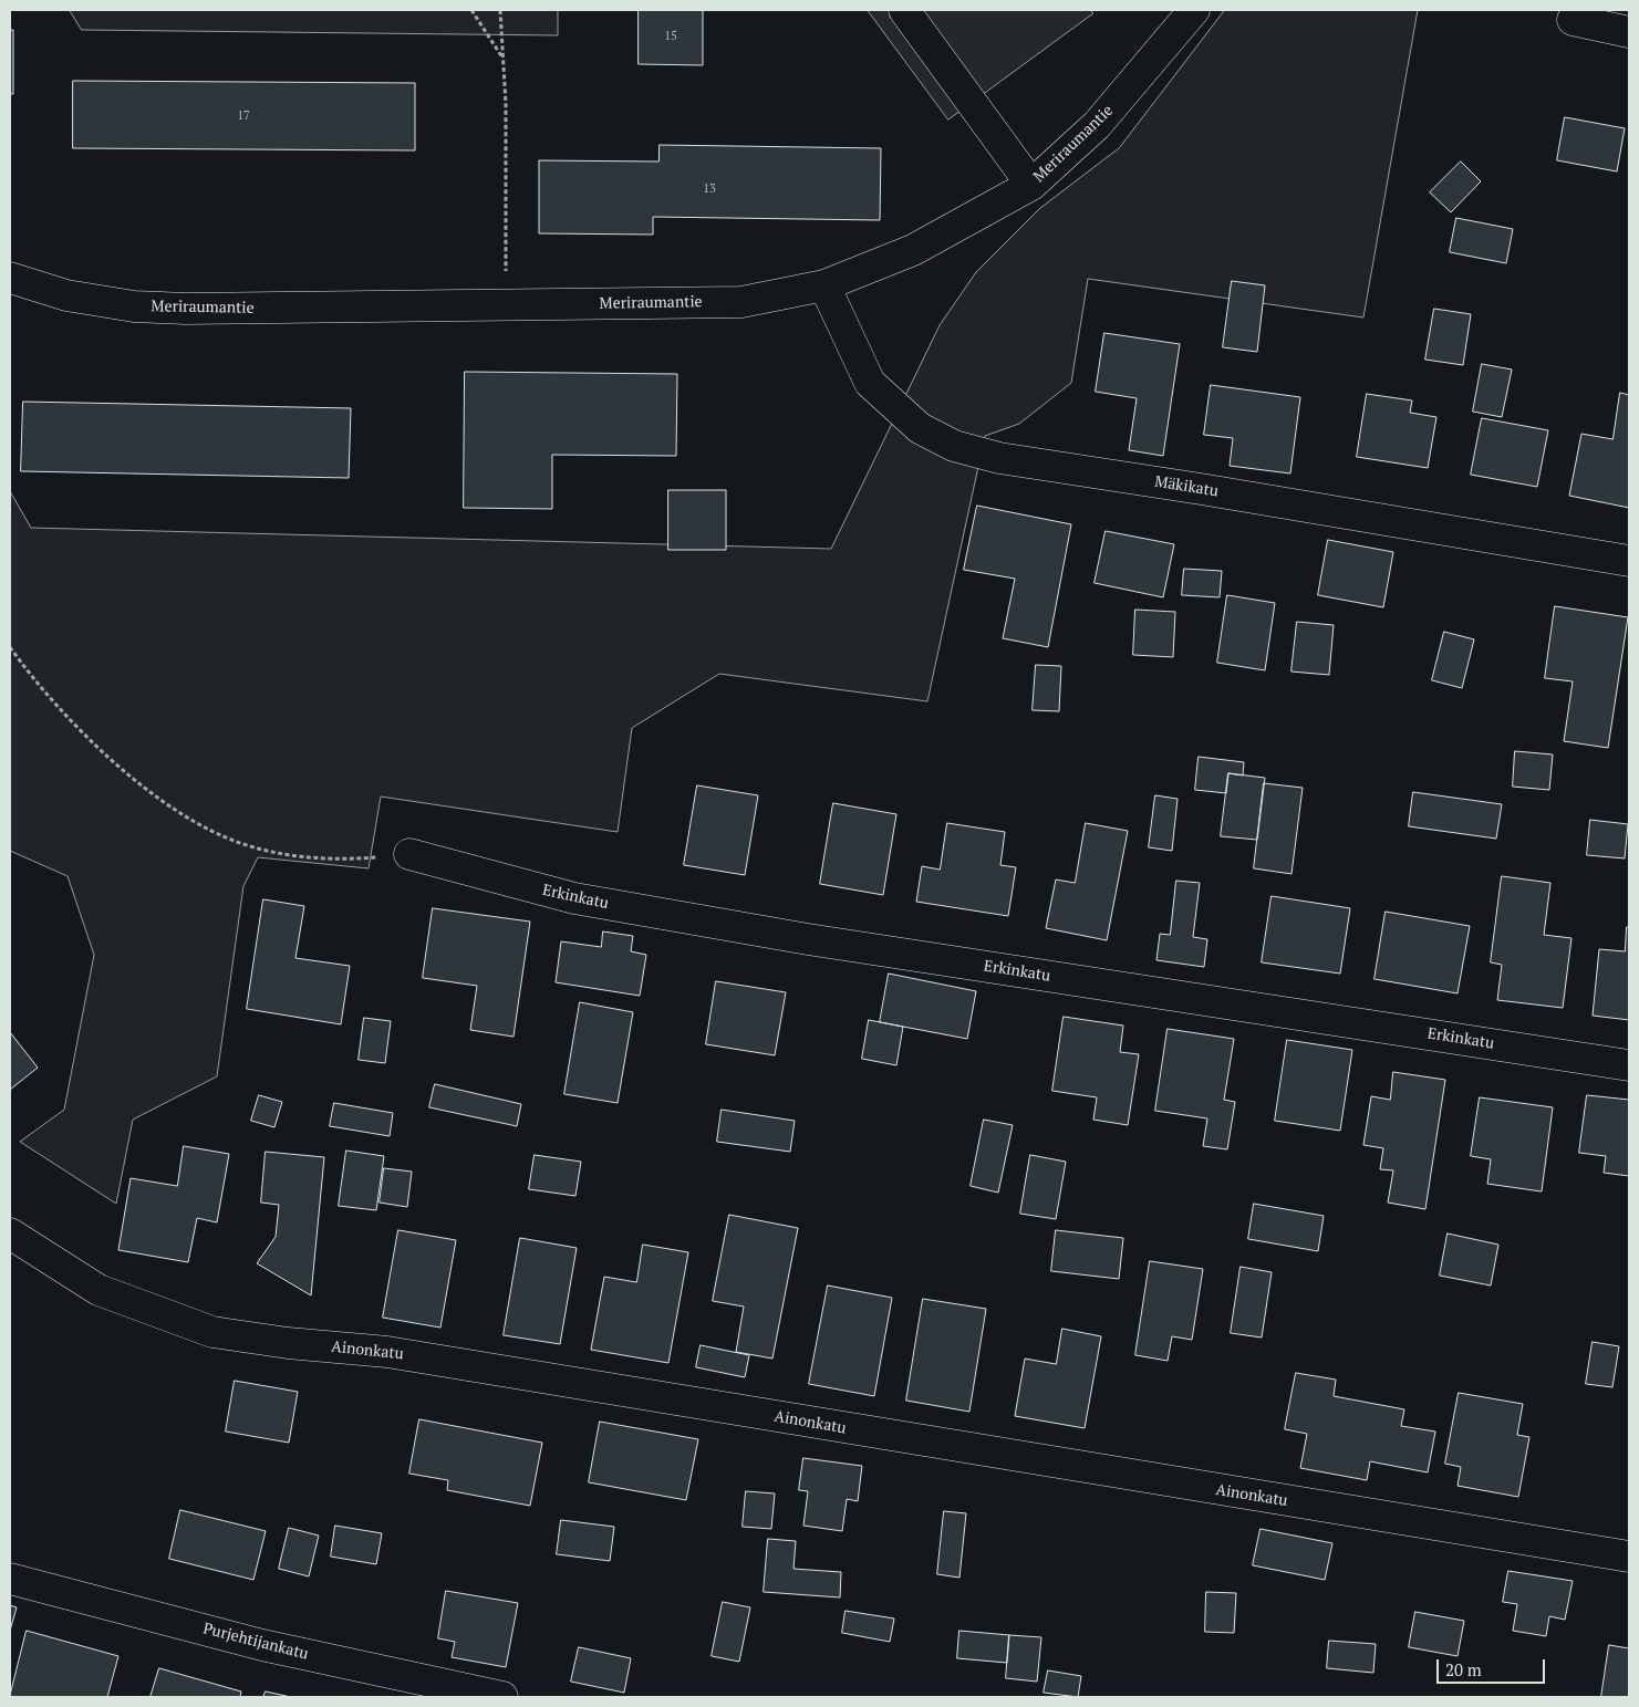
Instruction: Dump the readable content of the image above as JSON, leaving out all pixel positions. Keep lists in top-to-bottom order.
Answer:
{
  "streets": {
    "street": [
      "Meriraumantie",
      "Mäkikatu",
      "Erkinkatu",
      "Ainonkatu",
      "Purjehtijankatu"
    ]
  },
  "crossings": [
    ["Meriraumantie", "Mäkikatu"]
  ],
  "house_numbers": ["15", "17", "13"],
  "scale_bar": "20 m"
}
